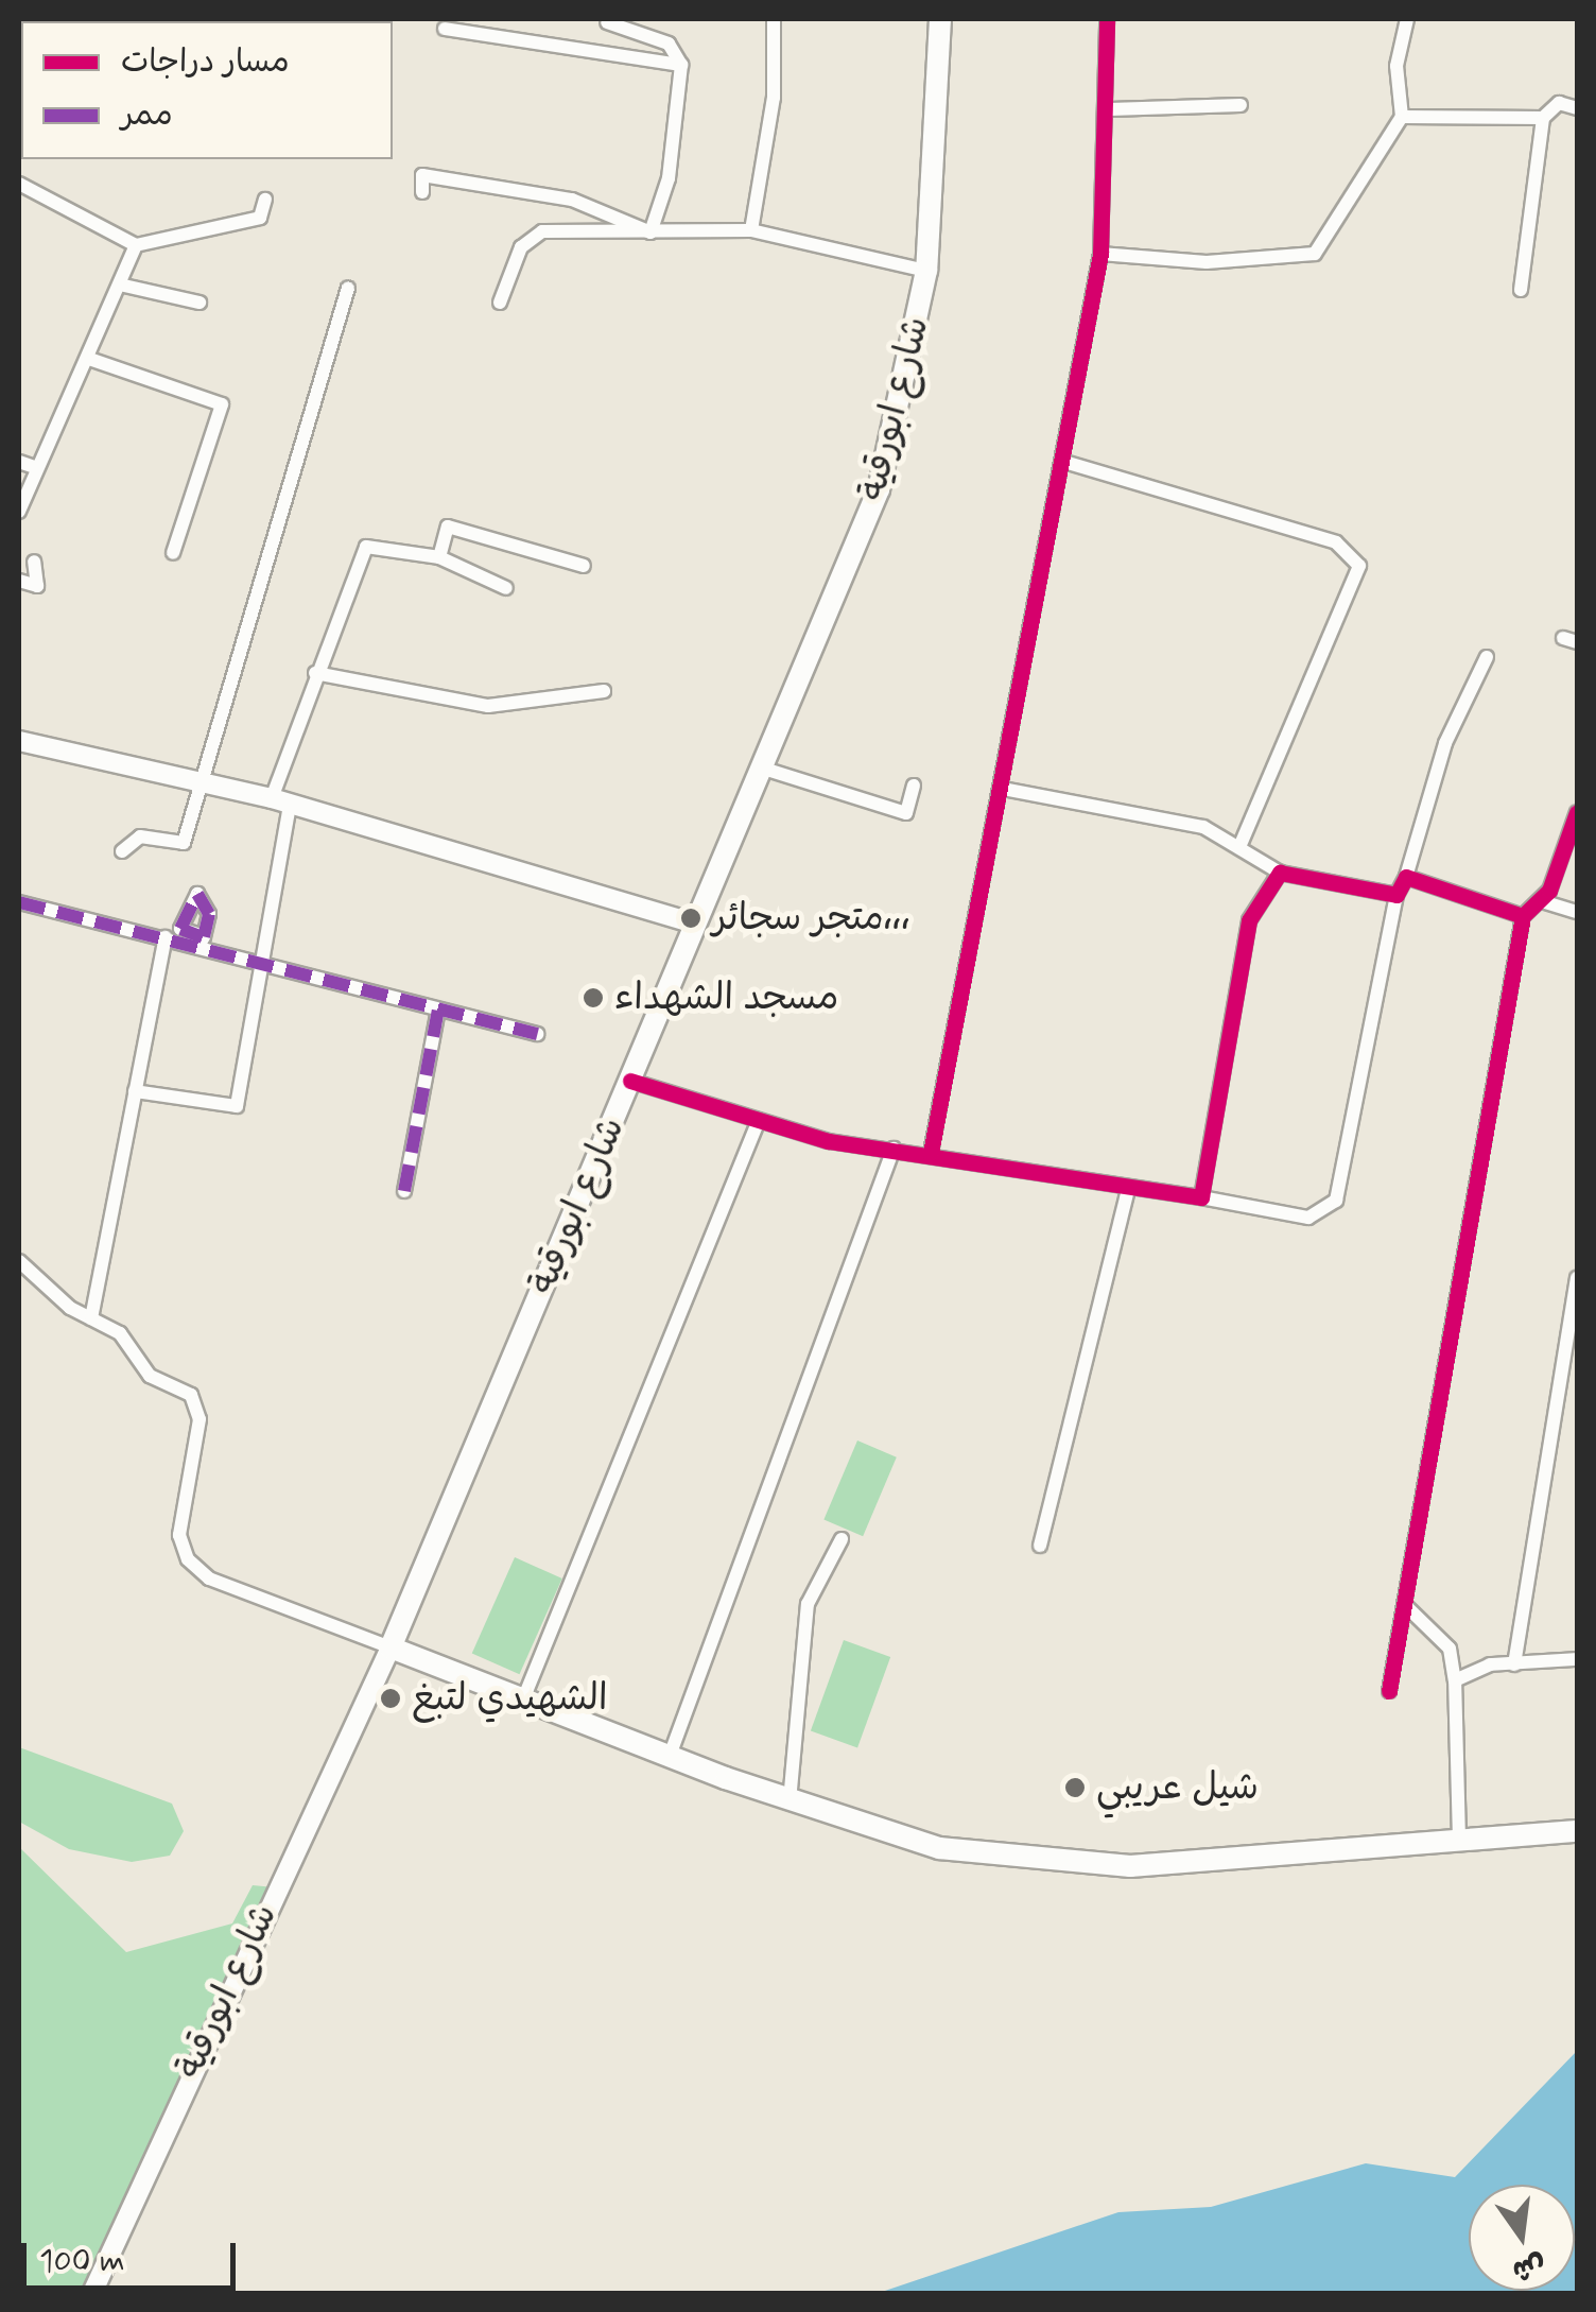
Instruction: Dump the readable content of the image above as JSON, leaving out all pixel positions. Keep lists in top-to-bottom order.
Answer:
{
  "streets": {
    "main road": ["شارع ابورقية"]
  },
  "places": [
    "متجر سجائر،،،",
    "مسجد الشهداء",
    "الشهيدي لتبغ",
    "شيل عريبي"
  ],
  "legend": ["مسار دراجات", "ممر"],
  "scale_bar": "100 m",
  "north": "bottom"
}
